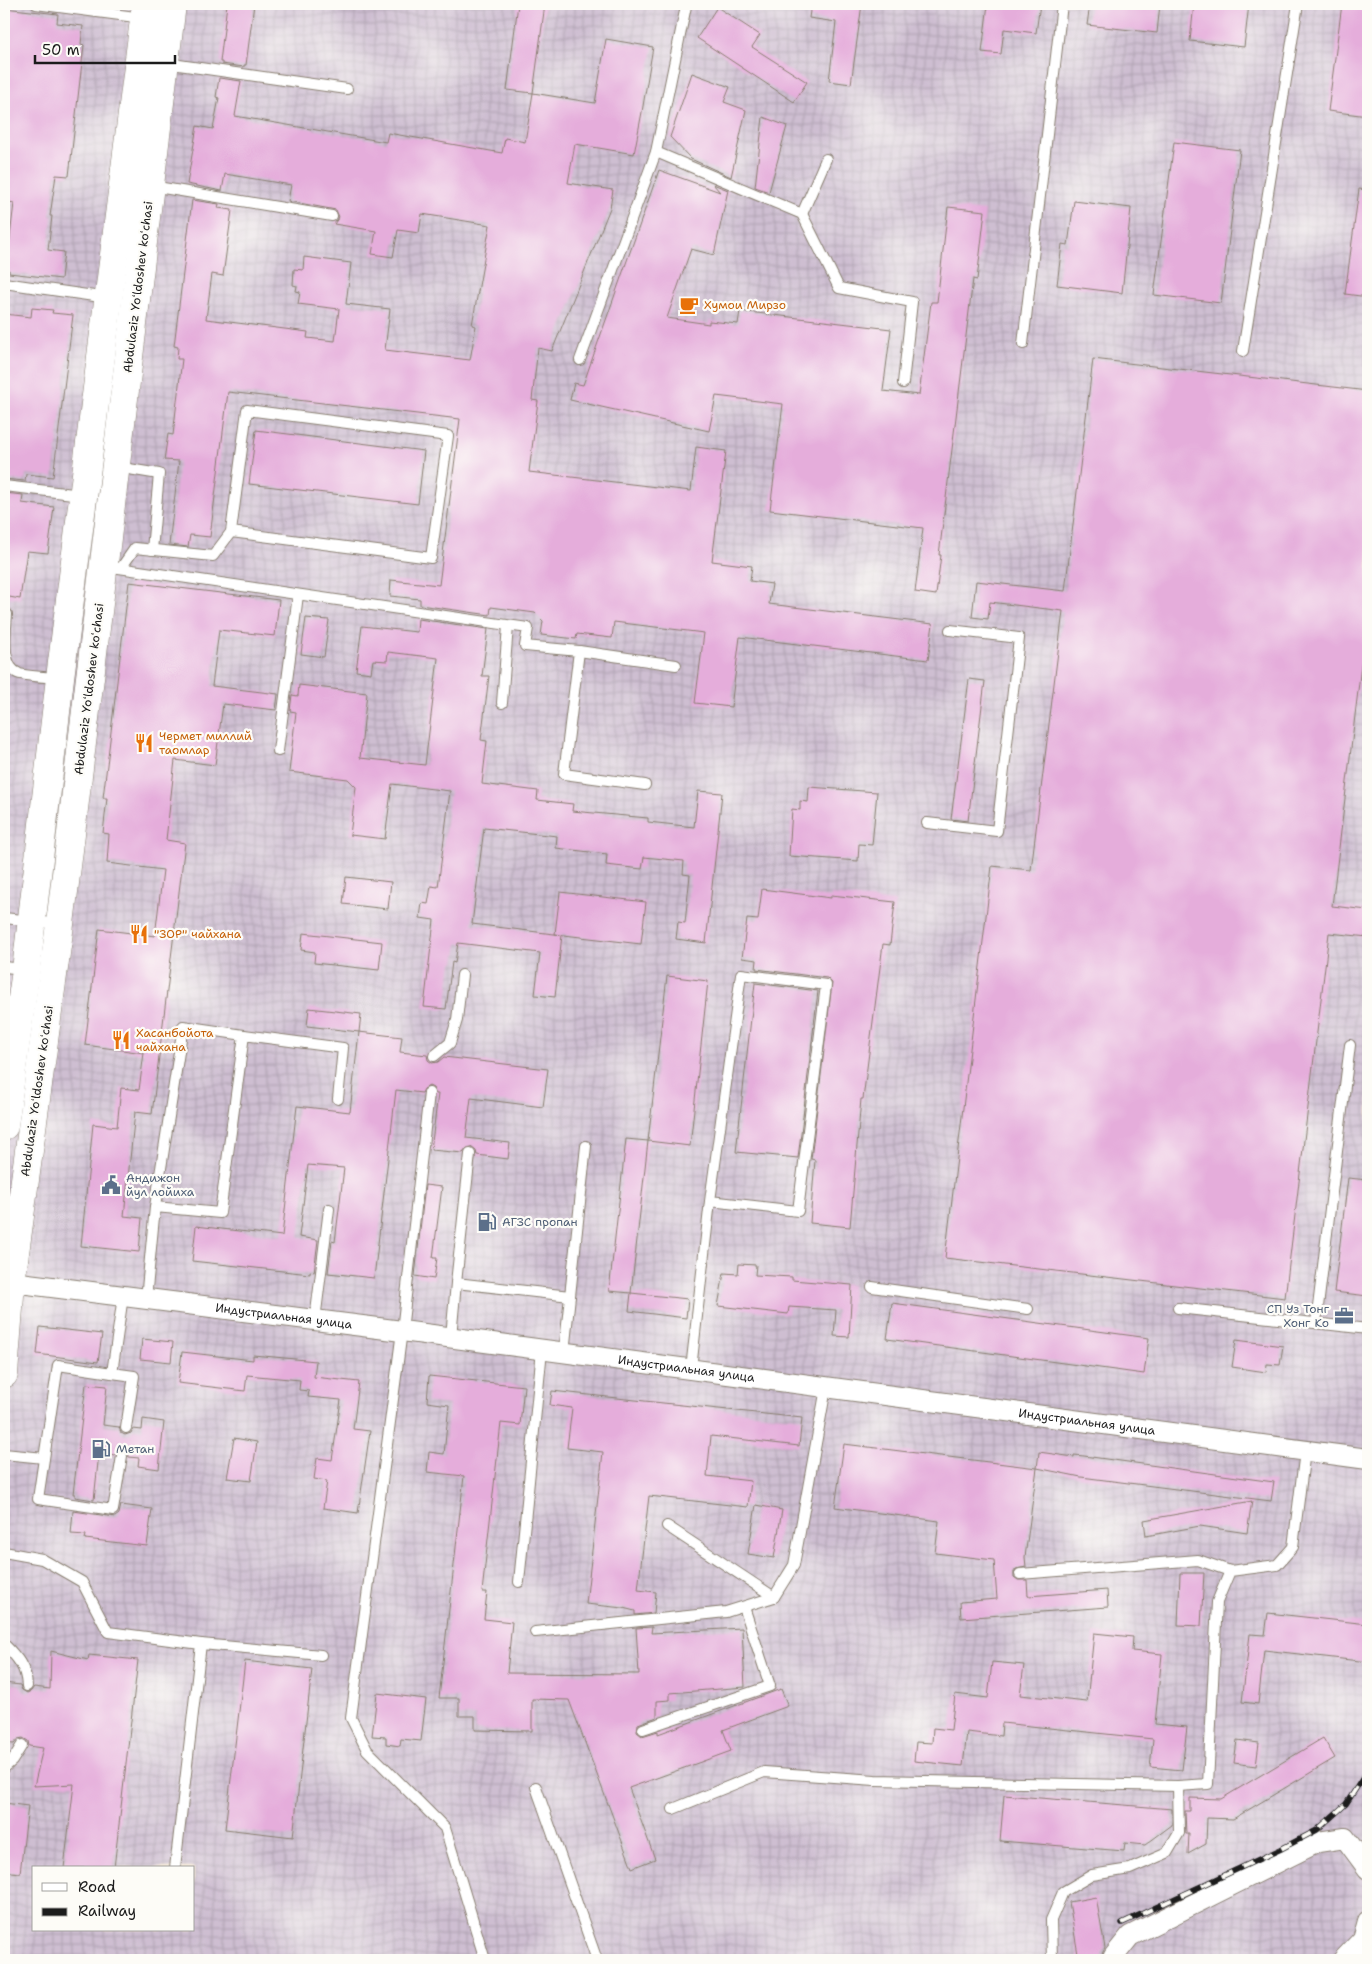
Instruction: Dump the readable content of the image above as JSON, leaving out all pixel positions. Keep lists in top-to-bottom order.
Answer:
{
  "streets": {
    "main road": ["Abdulaziz Yoʻldoshev koʻchasi"],
    "street": ["Индустриальная улица"]
  },
  "crossings": [
    ["Abdulaziz Yoʻldoshev koʻchasi", "Индустриальная улица"]
  ],
  "places": {
    "cafe": ["Хумои Мирзо"],
    "restaurant": ["Чермет миллий таомлар", "\"ЗОР\" чайхана", "Хасанбойота чайхана"],
    "public building": ["Андижон йул лойиха"],
    "fuel station": ["АГЗС пропан", "Метан"],
    "office": ["СП Уз Тонг Хонг Ко"]
  },
  "legend": ["Road", "Railway"],
  "scale_bar": "50 m"
}
